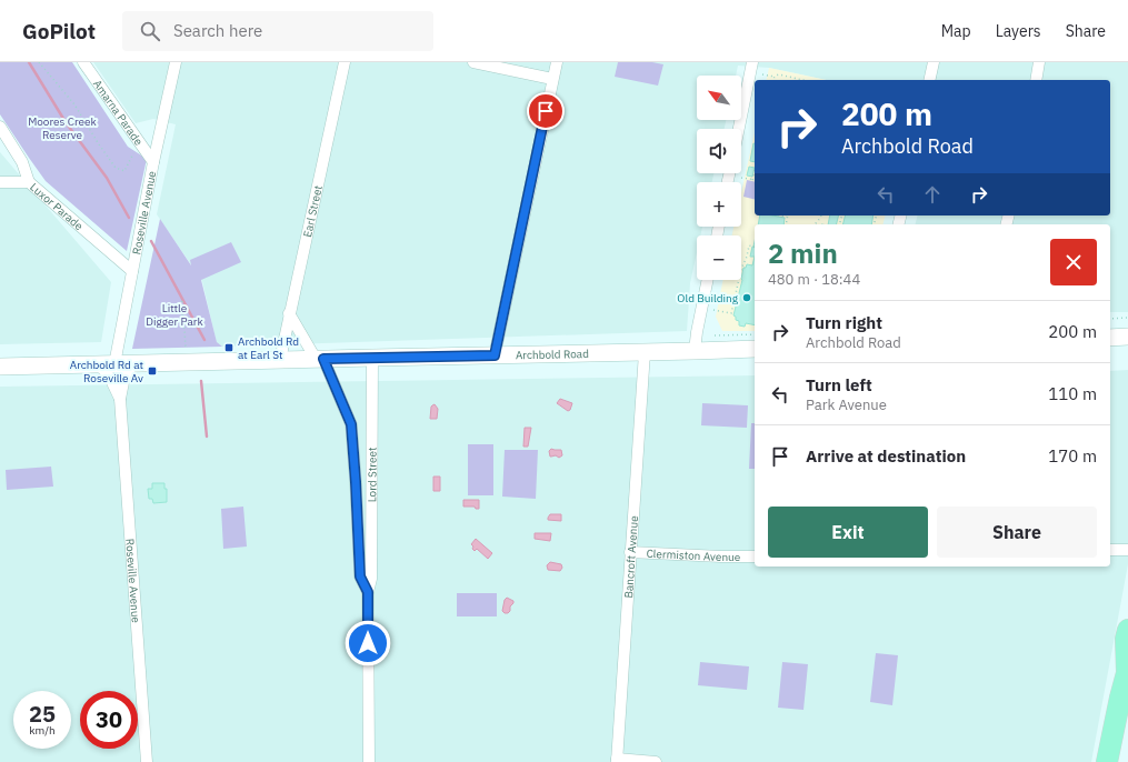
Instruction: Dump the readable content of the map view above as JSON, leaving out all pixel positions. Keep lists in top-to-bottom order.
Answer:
{
  "streets": {
    "main road": ["Archbold Road"],
    "street": [
      "Amarna Parade",
      "Luxor Parade",
      "Earl Street",
      "Roseville Avenue",
      "Lord Street",
      "Clermiston Avenue",
      "Bancroft Avenue"
    ]
  },
  "crossings": [
    ["Amarna Parade", "Roseville Avenue"],
    ["Luxor Parade", "Roseville Avenue"],
    ["Earl Street", "Archbold Road"],
    ["Earl Street", "Lord Street"],
    ["Roseville Avenue", "Archbold Road"],
    ["Archbold Road", "Lord Street"],
    ["Archbold Road", "Bancroft Avenue"],
    ["Clermiston Avenue", "Bancroft Avenue"]
  ],
  "parks": ["Moores Creek Reserve", "Little Digger Park"],
  "places": {
    "other": ["Old Building"],
    "transit": ["Archbold Rd at Earl St", "Archbold Rd at Roseville Av"]
  },
  "north": "top left",
  "page": {
    "header": "GoPilot",
    "search": "Search here",
    "nav": ["Map", "Layers", "Share"],
    "map_buttons": ["+", "−"],
    "turn": ["200 m", "Archbold Road"],
    "heading": ["2 min", "480 m · 18:44"],
    "list": [
      {
        "name": "Turn right",
        "note": "Archbold Road",
        "value": "200 m"
      },
      {
        "name": "Turn left",
        "note": "Park Avenue",
        "value": "110 m"
      },
      {
        "name": "Arrive at destination",
        "value": "170 m"
      }
    ],
    "buttons": ["Exit", "Share"],
    "speed": "25 km/h",
    "limit": "30"
  }
}
